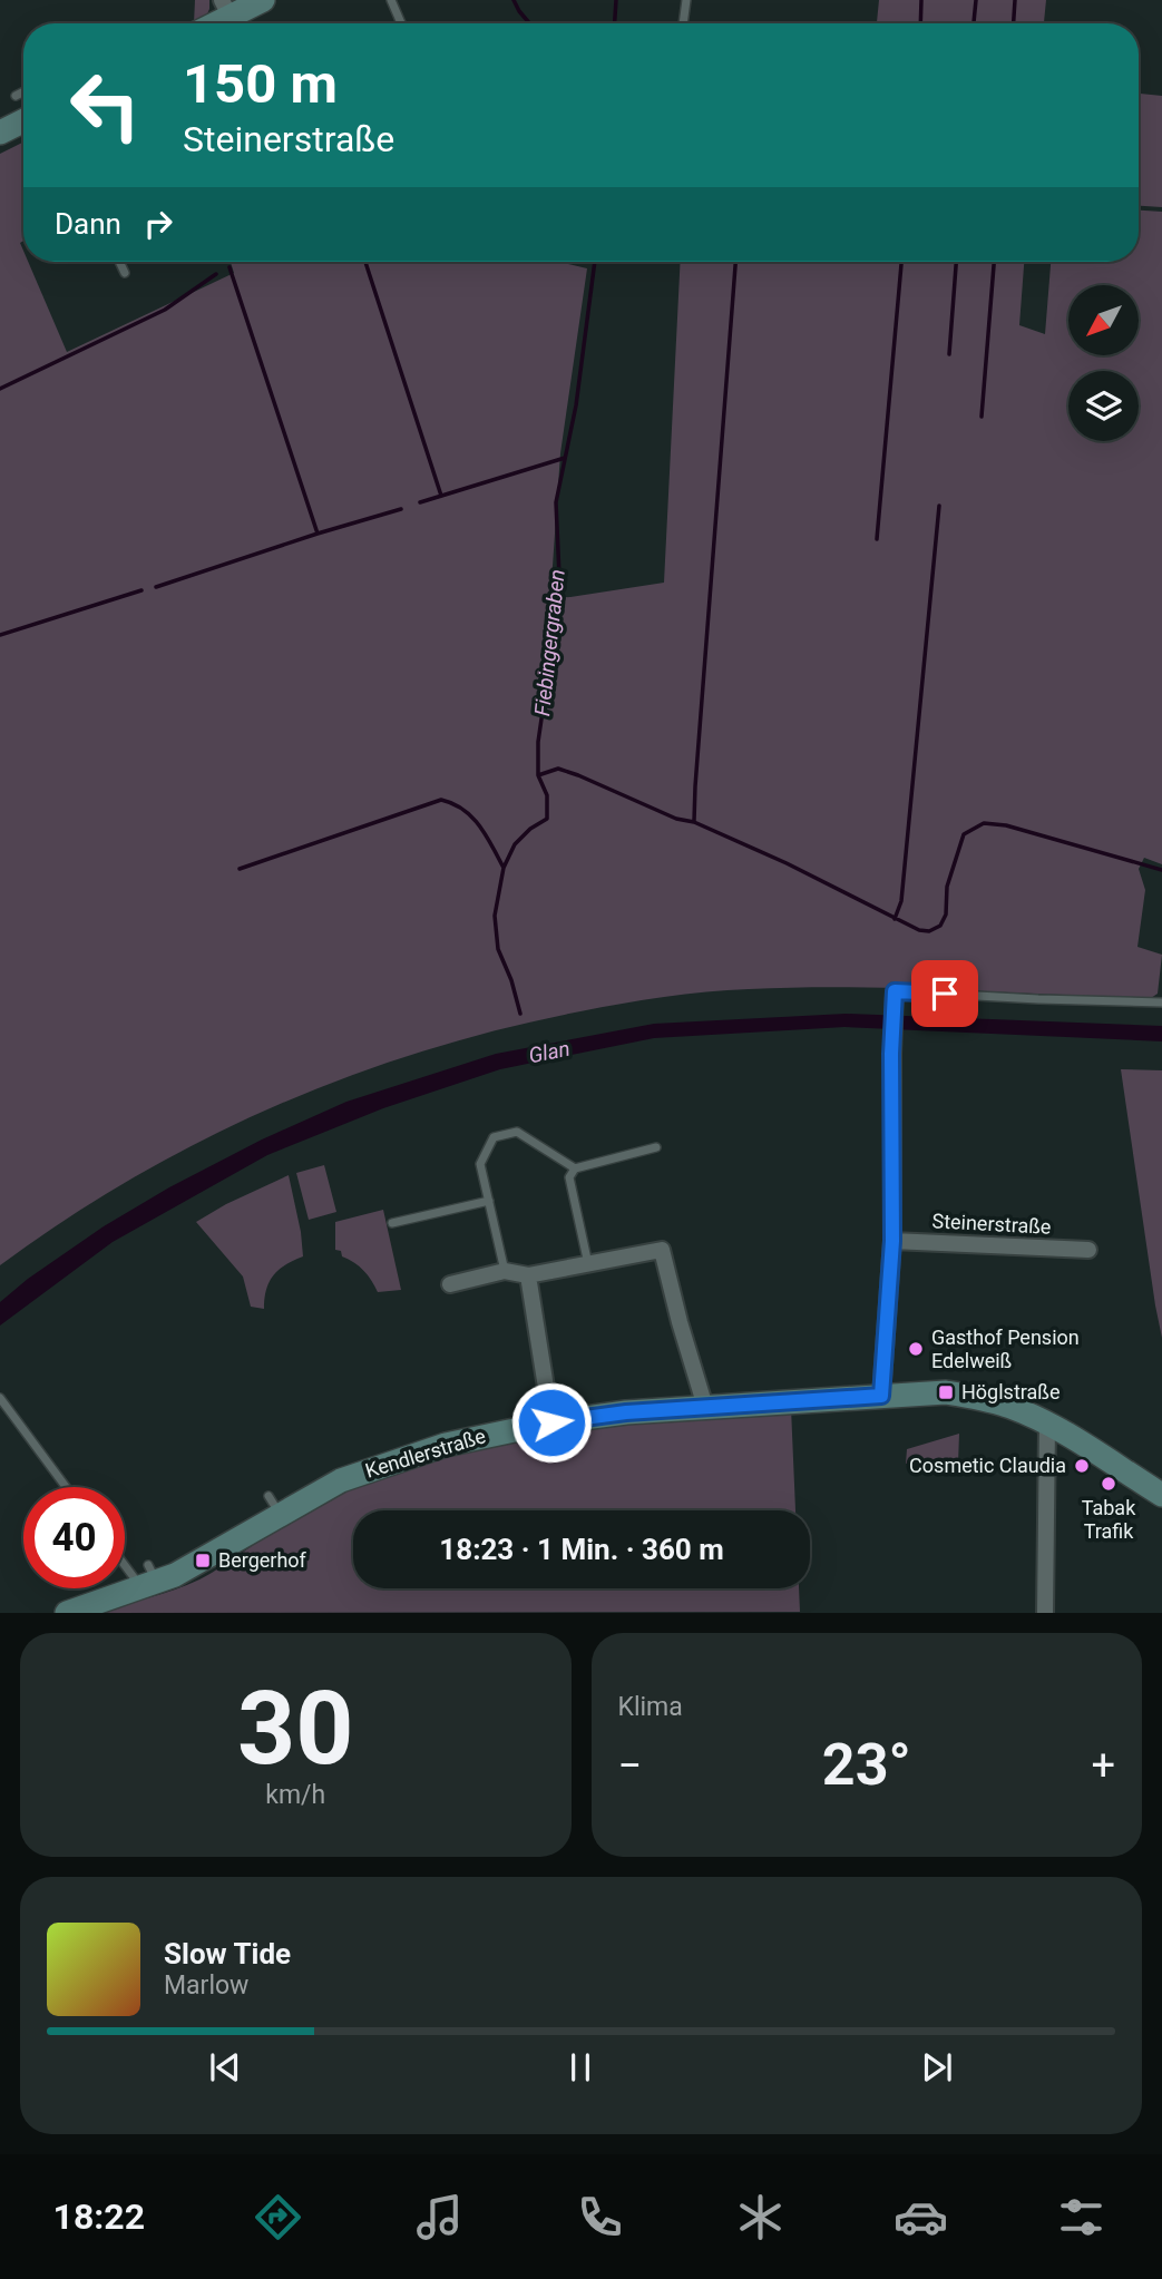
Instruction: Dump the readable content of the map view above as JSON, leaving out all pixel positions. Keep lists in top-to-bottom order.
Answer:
{
  "streets": {
    "street": ["Steinerstraße", "Kendlerstraße"]
  },
  "water": ["Fiebingergraben", "Glan"],
  "places": {
    "other": ["Gasthof Pension Edelweiß", "Cosmetic Claudia", "Tabak Trafik"],
    "transit": ["Höglstraße", "Bergerhof"]
  },
  "north": "bottom left",
  "page": {
    "turn": ["150 m", "Steinerstraße"],
    "then": "Dann",
    "limit": "40",
    "trip": "18:23 · 1 Min. · 360 m",
    "tile": [
      ["30", "km/h"],
      "Klima"
    ],
    "heat": ["−", "23°", "+"],
    "song": ["Slow Tide", "Marlow"],
    "tabs": "18:22"
  }
}
